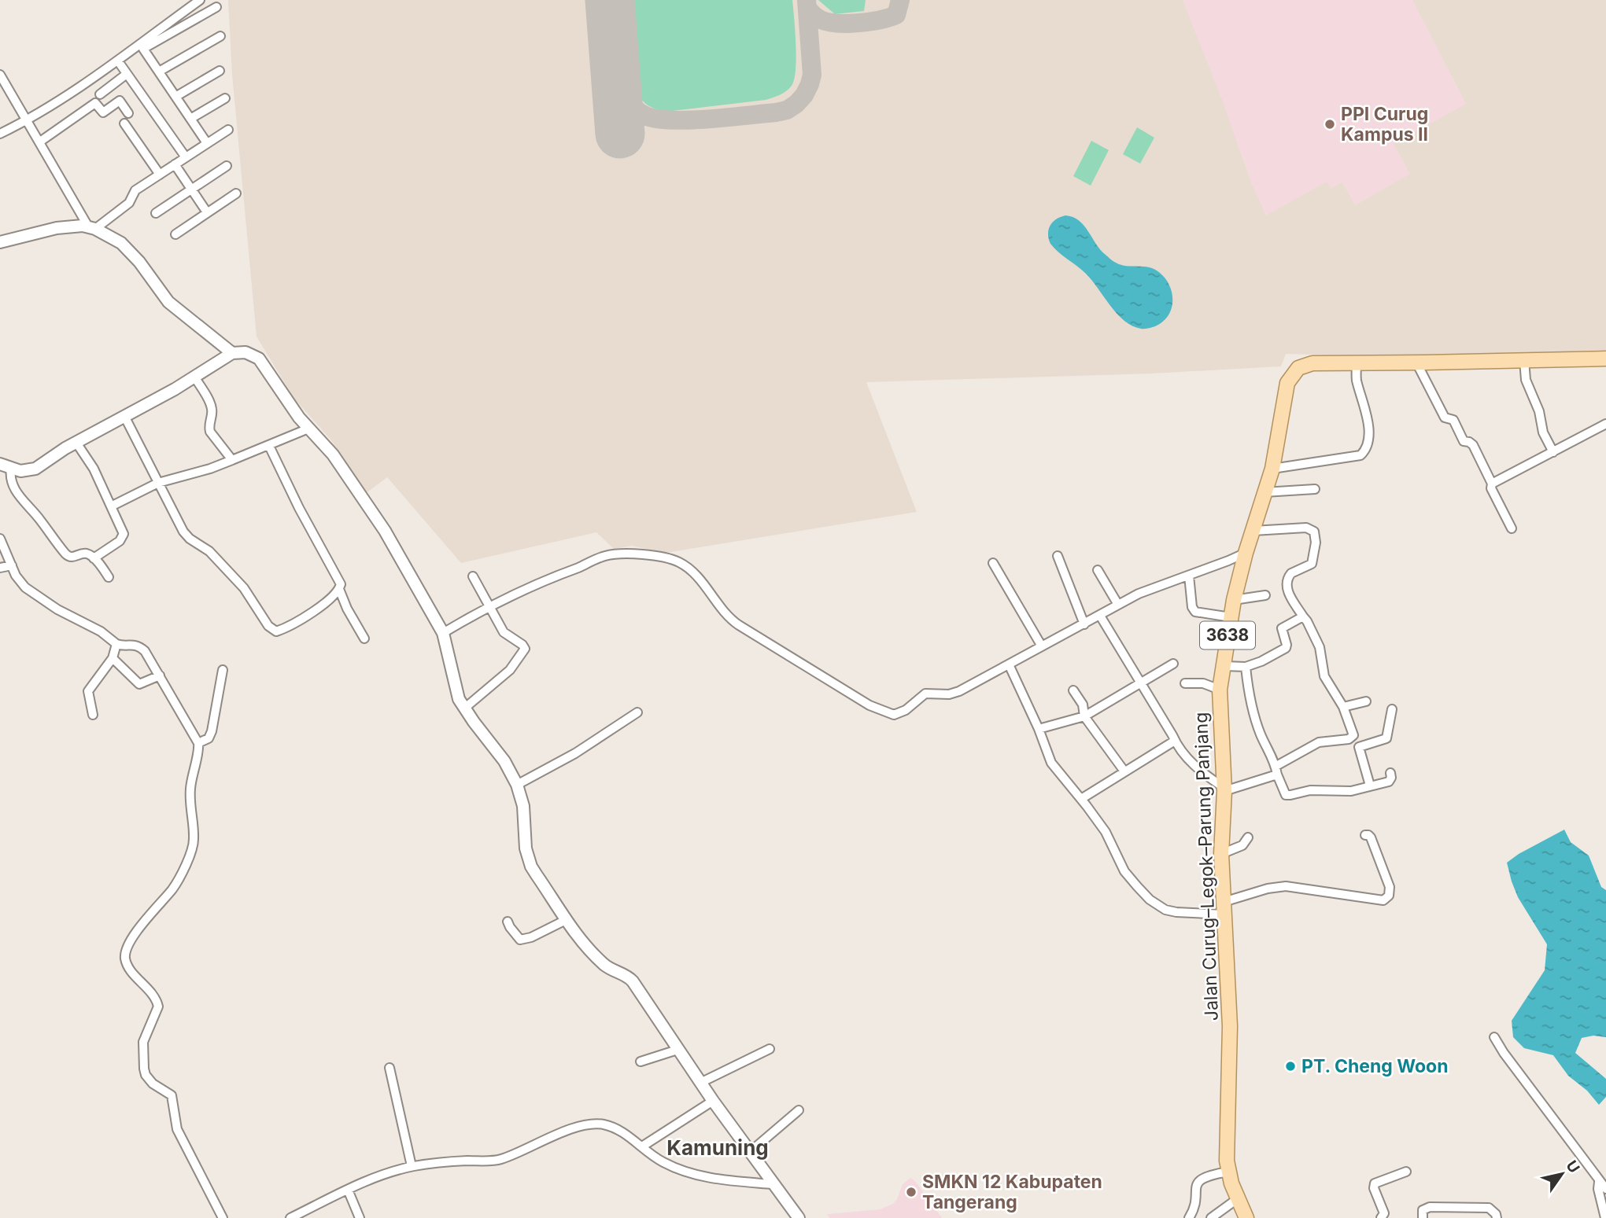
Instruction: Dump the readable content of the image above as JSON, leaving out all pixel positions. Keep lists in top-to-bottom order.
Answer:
{
  "streets": {
    "main road": ["3638", "Jalan Curug–Legok–Parung Panjang"]
  },
  "districts": ["Kamuning"],
  "places": ["PPI Curug Kampus II", "PT. Cheng Woon", "SMKN 12 Kabupaten Tangerang"],
  "north": "top right"
}
